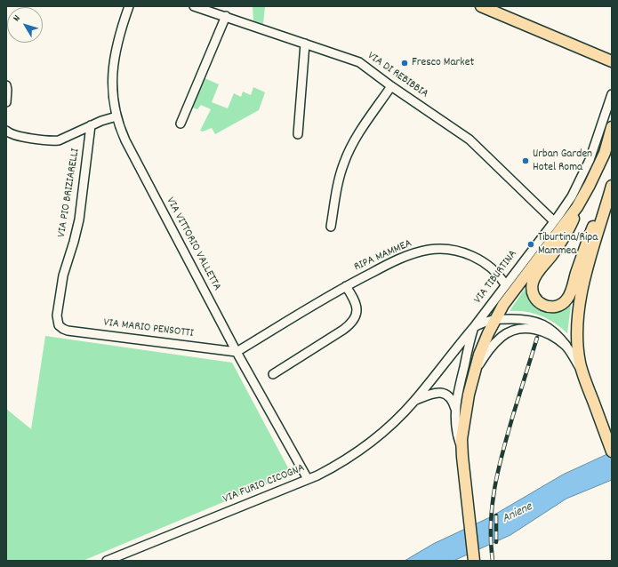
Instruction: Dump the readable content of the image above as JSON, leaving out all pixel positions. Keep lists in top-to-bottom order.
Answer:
{
  "streets": {
    "main road": ["VIA TIBURTINA"],
    "street": [
      "VIA DI REBIBBIA",
      "VIA PIO BRIZIARELLI",
      "VIA VITTORIO VALLETTA",
      "RIPA MAMMEA",
      "VIA MARIO PENSOTTI",
      "VIA FURIO CICOGNA"
    ]
  },
  "crossings": [
    ["VIA DI REBIBBIA", "VIA TIBURTINA"],
    ["VIA PIO BRIZIARELLI", "VIA MARIO PENSOTTI"],
    ["VIA VITTORIO VALLETTA", "RIPA MAMMEA"],
    ["VIA VITTORIO VALLETTA", "VIA MARIO PENSOTTI"],
    ["VIA VITTORIO VALLETTA", "VIA FURIO CICOGNA"],
    ["RIPA MAMMEA", "VIA TIBURTINA"],
    ["RIPA MAMMEA", "VIA MARIO PENSOTTI"],
    ["VIA TIBURTINA", "VIA FURIO CICOGNA"]
  ],
  "water": ["Aniene"],
  "places": ["Fresco Market", "Urban Garden Hotel Roma", "Tiburtina/Ripa Mammea"],
  "north": "top left"
}
